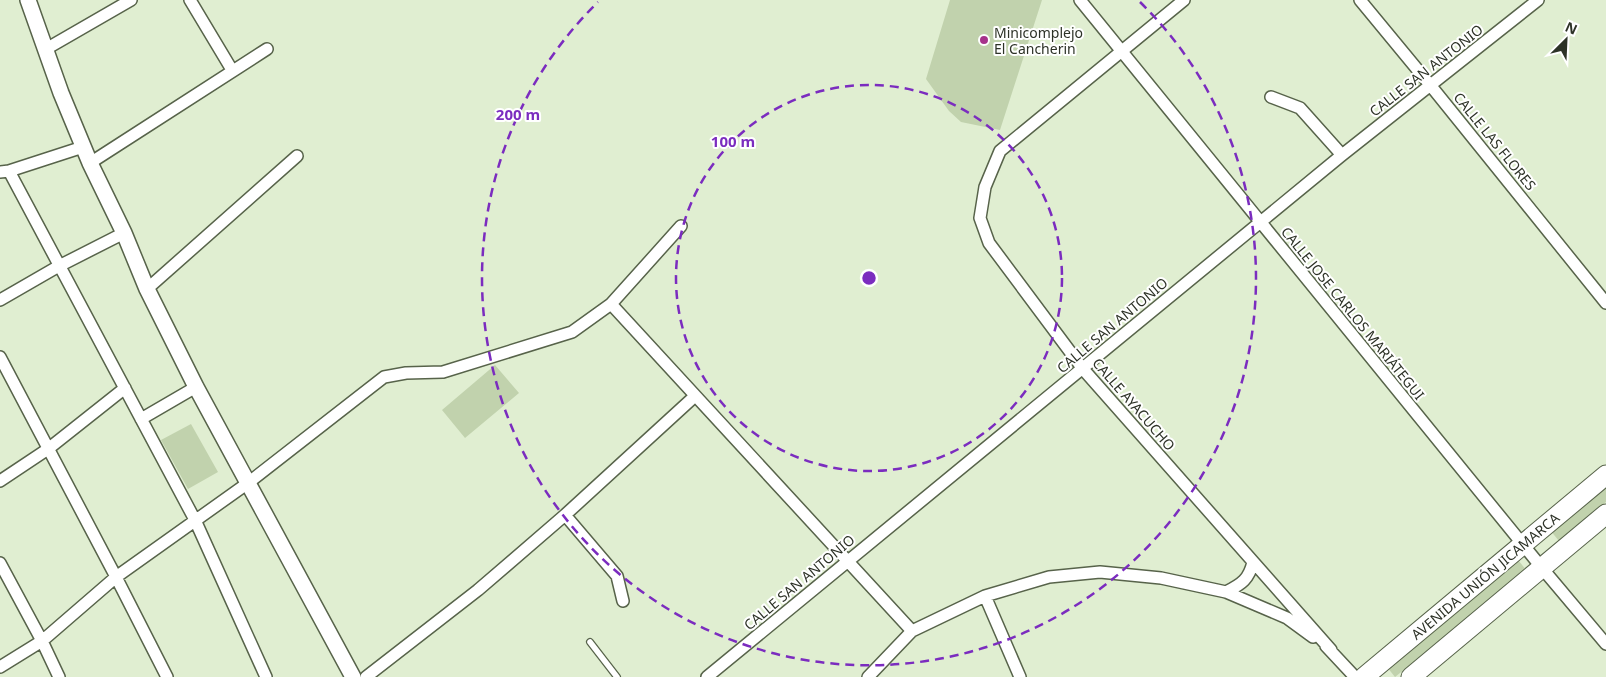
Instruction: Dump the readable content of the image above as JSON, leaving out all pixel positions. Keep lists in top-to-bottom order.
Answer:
{
  "streets": {
    "main road": ["AVENIDA UNIÓN JICAMARCA"],
    "street": [
      "CALLE SAN ANTONIO",
      "CALLE LAS FLORES",
      "CALLE JOSE CARLOS MARIÁTEGUI",
      "CALLE AYACUCHO"
    ]
  },
  "crossings": [
    ["CALLE SAN ANTONIO", "CALLE LAS FLORES"],
    ["CALLE SAN ANTONIO", "CALLE JOSE CARLOS MARIÁTEGUI"],
    ["CALLE SAN ANTONIO", "CALLE AYACUCHO"],
    ["CALLE JOSE CARLOS MARIÁTEGUI", "CALLE AYACUCHO"],
    ["CALLE JOSE CARLOS MARIÁTEGUI", "AVENIDA UNIÓN JICAMARCA"]
  ],
  "places": ["Minicomplejo El Cancherin"],
  "north": "top right",
  "rings": ["200 m", "100 m"]
}
